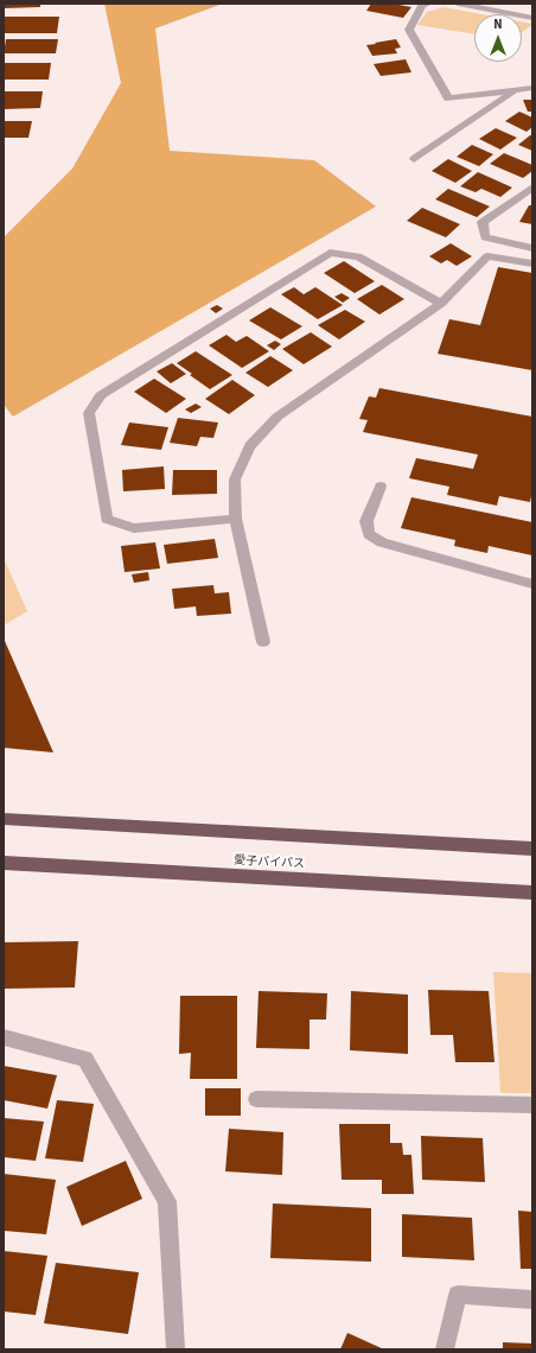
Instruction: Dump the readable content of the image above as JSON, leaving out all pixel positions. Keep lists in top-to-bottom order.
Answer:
{
  "streets": {
    "highway": ["愛子バイパス"]
  },
  "north": "top"
}
